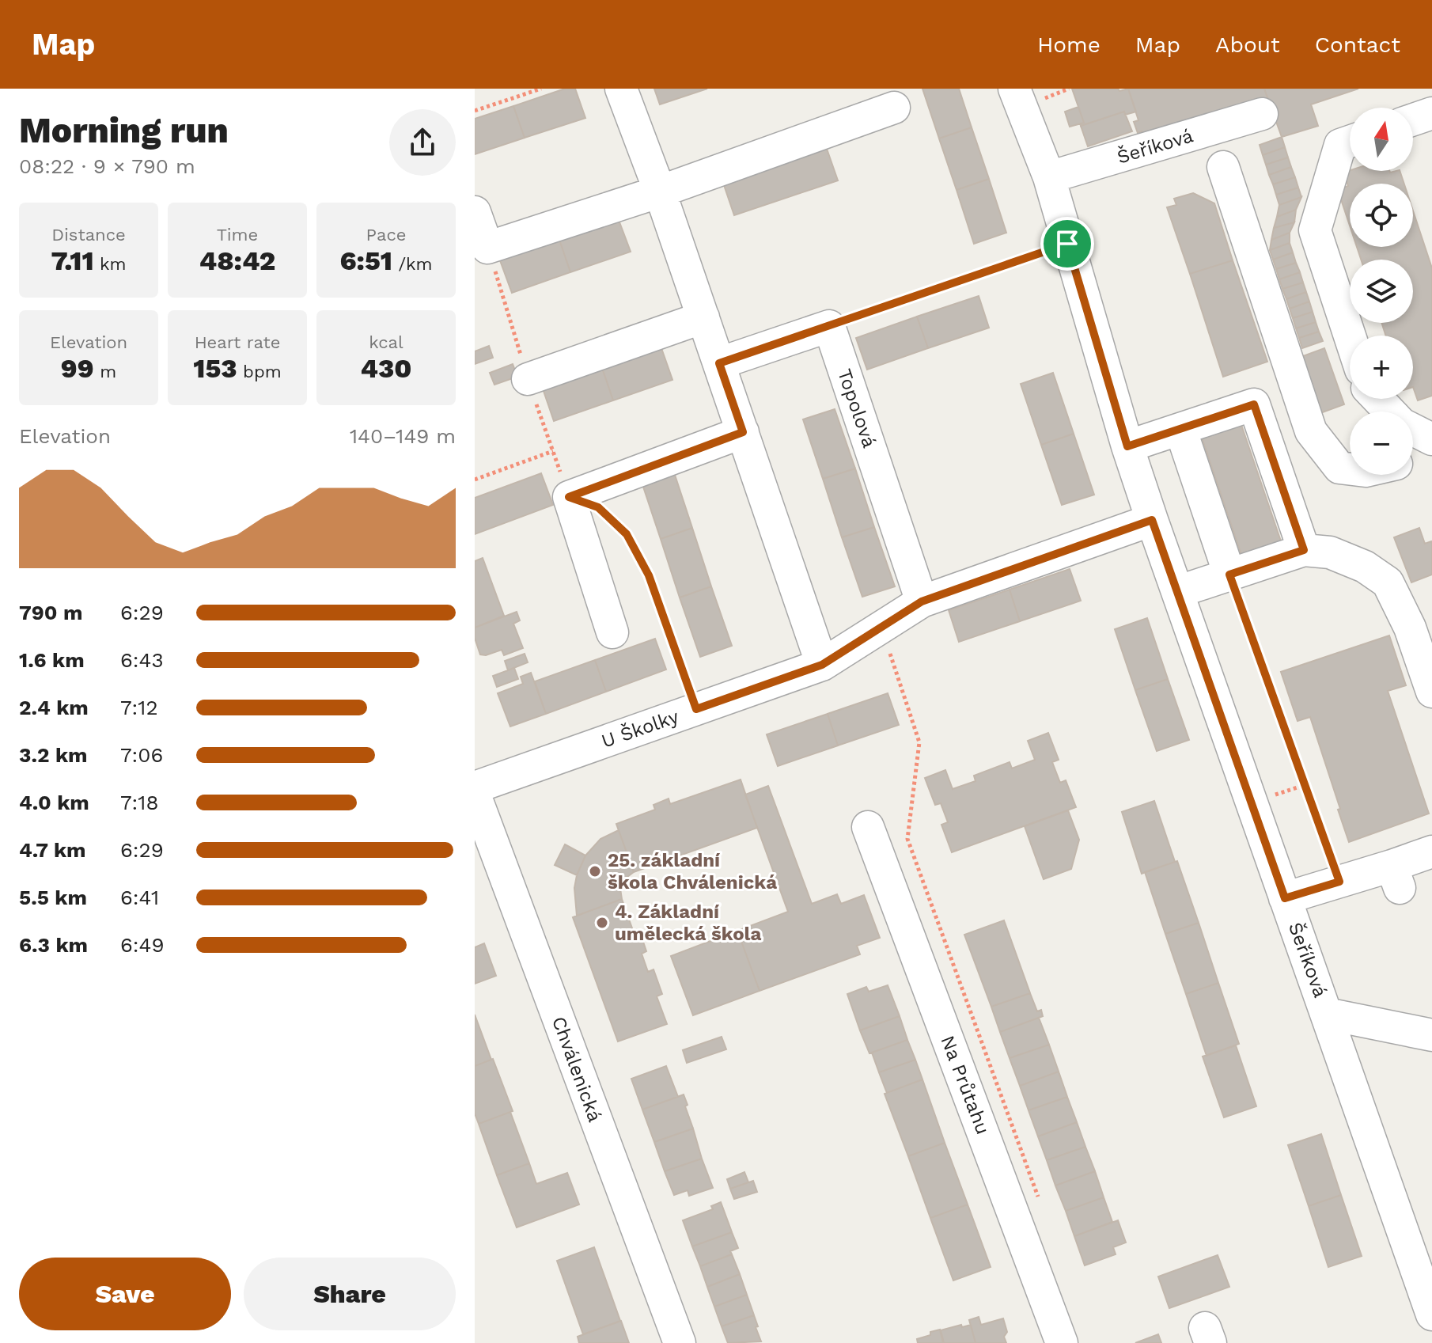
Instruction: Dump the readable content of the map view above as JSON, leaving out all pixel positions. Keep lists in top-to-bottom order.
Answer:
{
  "streets": {
    "street": [
      "Šeříková",
      "Topolová",
      "U Školky",
      "Chválenická",
      "Na Průtahu"
    ]
  },
  "crossings": [
    ["Šeříková", "U Školky"],
    ["Topolová", "U Školky"]
  ],
  "places": ["25. základní škola Chválenická", "4. Základní umělecká škola"],
  "north": "top",
  "page": {
    "header": "Map",
    "nav": [
      "Home",
      "Map",
      "About",
      "Contact"
    ],
    "heading": ["Morning run", "08:22 · 9 × 790 m"],
    "map_buttons": ["+", "−"],
    "stats": [
      ["Distance", "7.11 km"],
      ["Time", "48:42"],
      ["Pace", "6:51 /km"],
      ["Elevation", "99 m"],
      ["Heart rate", "153 bpm"],
      ["kcal", "430"]
    ],
    "chart": ["Elevation", "140–149 m"],
    "list": [
      {
        "name": "790 m",
        "note": "6:29"
      },
      {
        "name": "1.6 km",
        "note": "6:43"
      },
      {
        "name": "2.4 km",
        "note": "7:12"
      },
      {
        "name": "3.2 km",
        "note": "7:06"
      },
      {
        "name": "4.0 km",
        "note": "7:18"
      },
      {
        "name": "4.7 km",
        "note": "6:29"
      },
      {
        "name": "5.5 km",
        "note": "6:41"
      },
      {
        "name": "6.3 km",
        "note": "6:49"
      }
    ],
    "buttons": ["Save", "Share"]
  }
}
